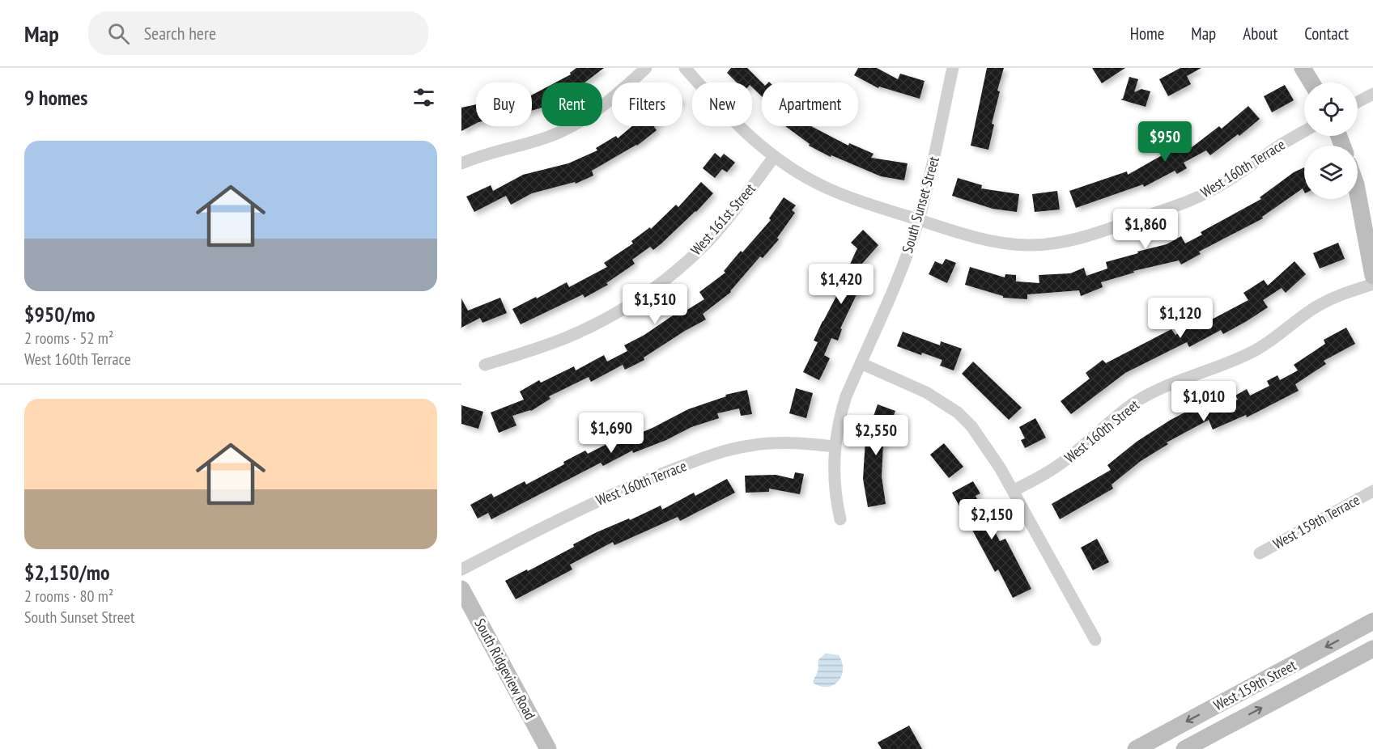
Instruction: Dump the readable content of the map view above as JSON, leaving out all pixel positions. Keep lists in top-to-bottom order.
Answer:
{
  "streets": {
    "main road": ["South Ridgeview Road", "West 159th Street"],
    "street": [
      "West 160th Terrace",
      "South Sunset Street",
      "West 161st Street",
      "West 160th Street",
      "West 159th Terrace"
    ]
  },
  "crossings": [
    ["West 160th Terrace", "South Sunset Street"],
    ["West 160th Terrace", "West 161st Street"]
  ],
  "page": {
    "header": "Map",
    "search": "Search here",
    "nav": [
      "Home",
      "Map",
      "About",
      "Contact"
    ],
    "heading": "9 homes",
    "chip": [
      "Buy",
      "Rent",
      "Filters",
      "New",
      "Apartment"
    ],
    "price": [
      "$950",
      "$1,860",
      "$1,420",
      "$1,510",
      "$1,120",
      "$1,010",
      "$1,690",
      "$2,550",
      "$2,150"
    ],
    "list": [
      {
        "name": "$950/mo",
        "note": "2 rooms · 52 m² · West 160th Terrace"
      },
      {
        "name": "$2,150/mo",
        "note": "2 rooms · 80 m² · South Sunset Street"
      }
    ]
  }
}
